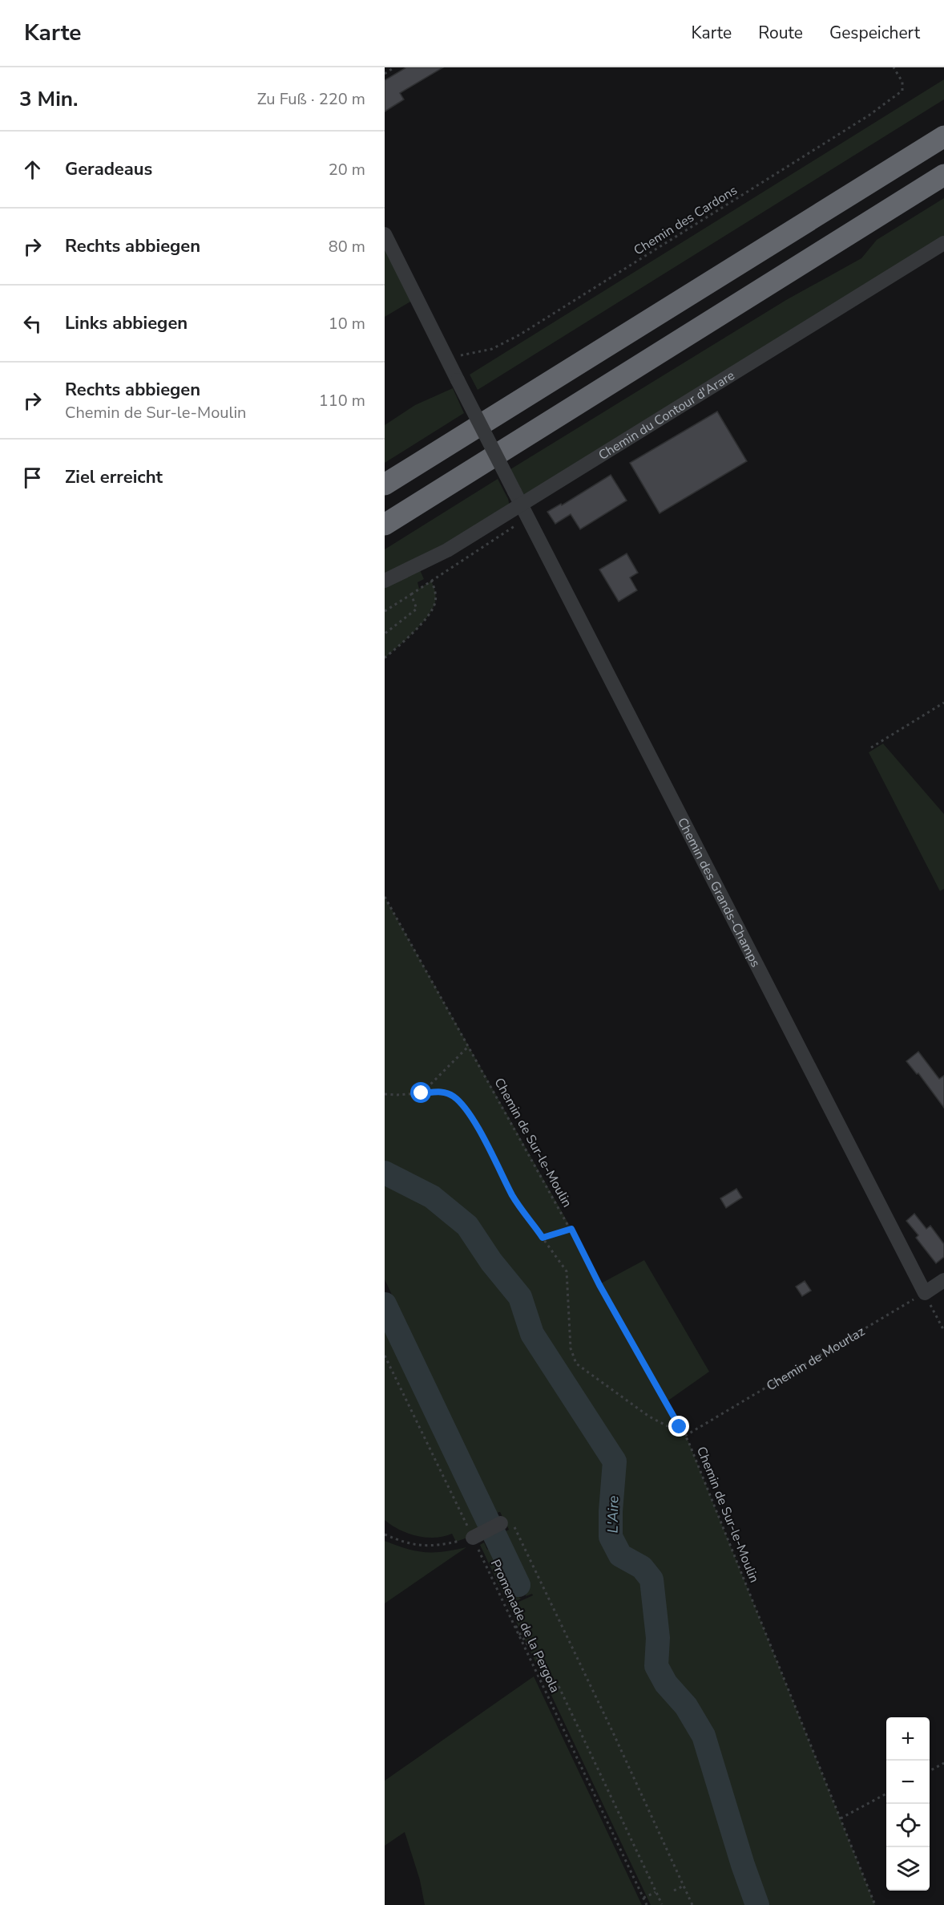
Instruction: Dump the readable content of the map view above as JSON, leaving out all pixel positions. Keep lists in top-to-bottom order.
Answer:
{
  "streets": {
    "street": ["Chemin du Contour d'Arare", "Chemin des Grands-Champs"],
    "path": [
      "Chemin des Cardons",
      "Chemin de Sur-le-Moulin",
      "Chemin de Mourlaz",
      "Promenade de la Pergola"
    ]
  },
  "crossings": [
    ["Chemin du Contour d'Arare", "Chemin des Grands-Champs"],
    ["Chemin des Grands-Champs", "Chemin de Mourlaz"],
    ["Chemin de Sur-le-Moulin", "Chemin de Mourlaz"]
  ],
  "water": ["L'Aire"],
  "page": {
    "header": "Karte",
    "nav": ["Karte", "Route", "Gespeichert"],
    "heading": ["3 Min.", "Zu Fuß · 220 m"],
    "list": [
      ["Geradeaus", "20 m"],
      ["Rechts abbiegen", "80 m"],
      ["Links abbiegen", "10 m"],
      ["Rechts abbiegen", "Chemin de Sur-le-Moulin", "110 m"],
      "Ziel erreicht"
    ],
    "map_buttons": ["+", "−"]
  }
}
